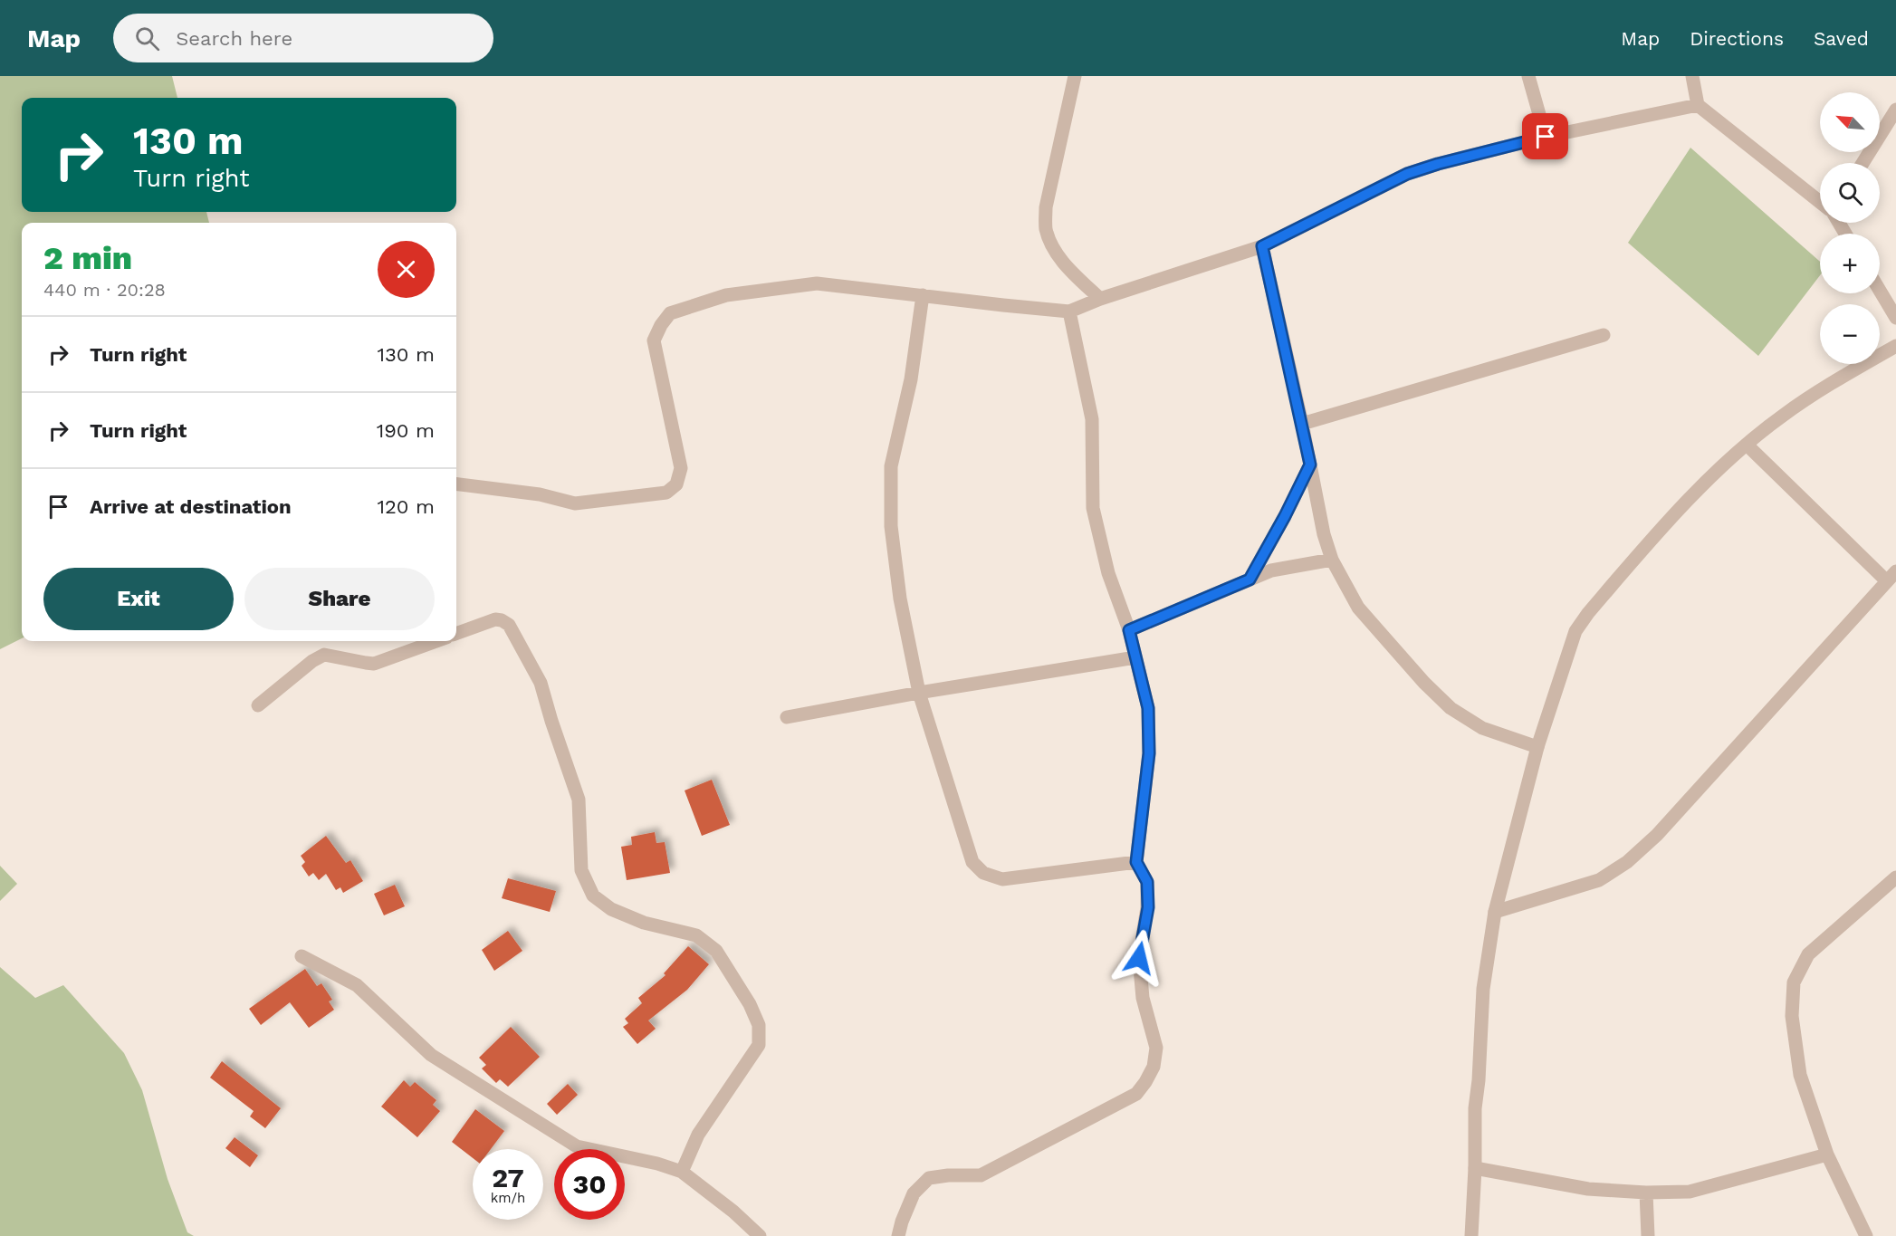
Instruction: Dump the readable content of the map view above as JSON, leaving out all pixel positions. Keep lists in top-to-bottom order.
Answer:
{
  "north": "top left",
  "page": {
    "header": "Map",
    "search": "Search here",
    "nav": ["Map", "Directions", "Saved"],
    "map_buttons": ["+", "−"],
    "turn": ["130 m", "Turn right"],
    "heading": ["2 min", "440 m · 20:28"],
    "list": [
      {
        "name": "Turn right",
        "value": "130 m"
      },
      {
        "name": "Turn right",
        "value": "190 m"
      },
      {
        "name": "Arrive at destination",
        "value": "120 m"
      }
    ],
    "buttons": ["Exit", "Share"],
    "speed": "27 km/h",
    "limit": "30"
  }
}
